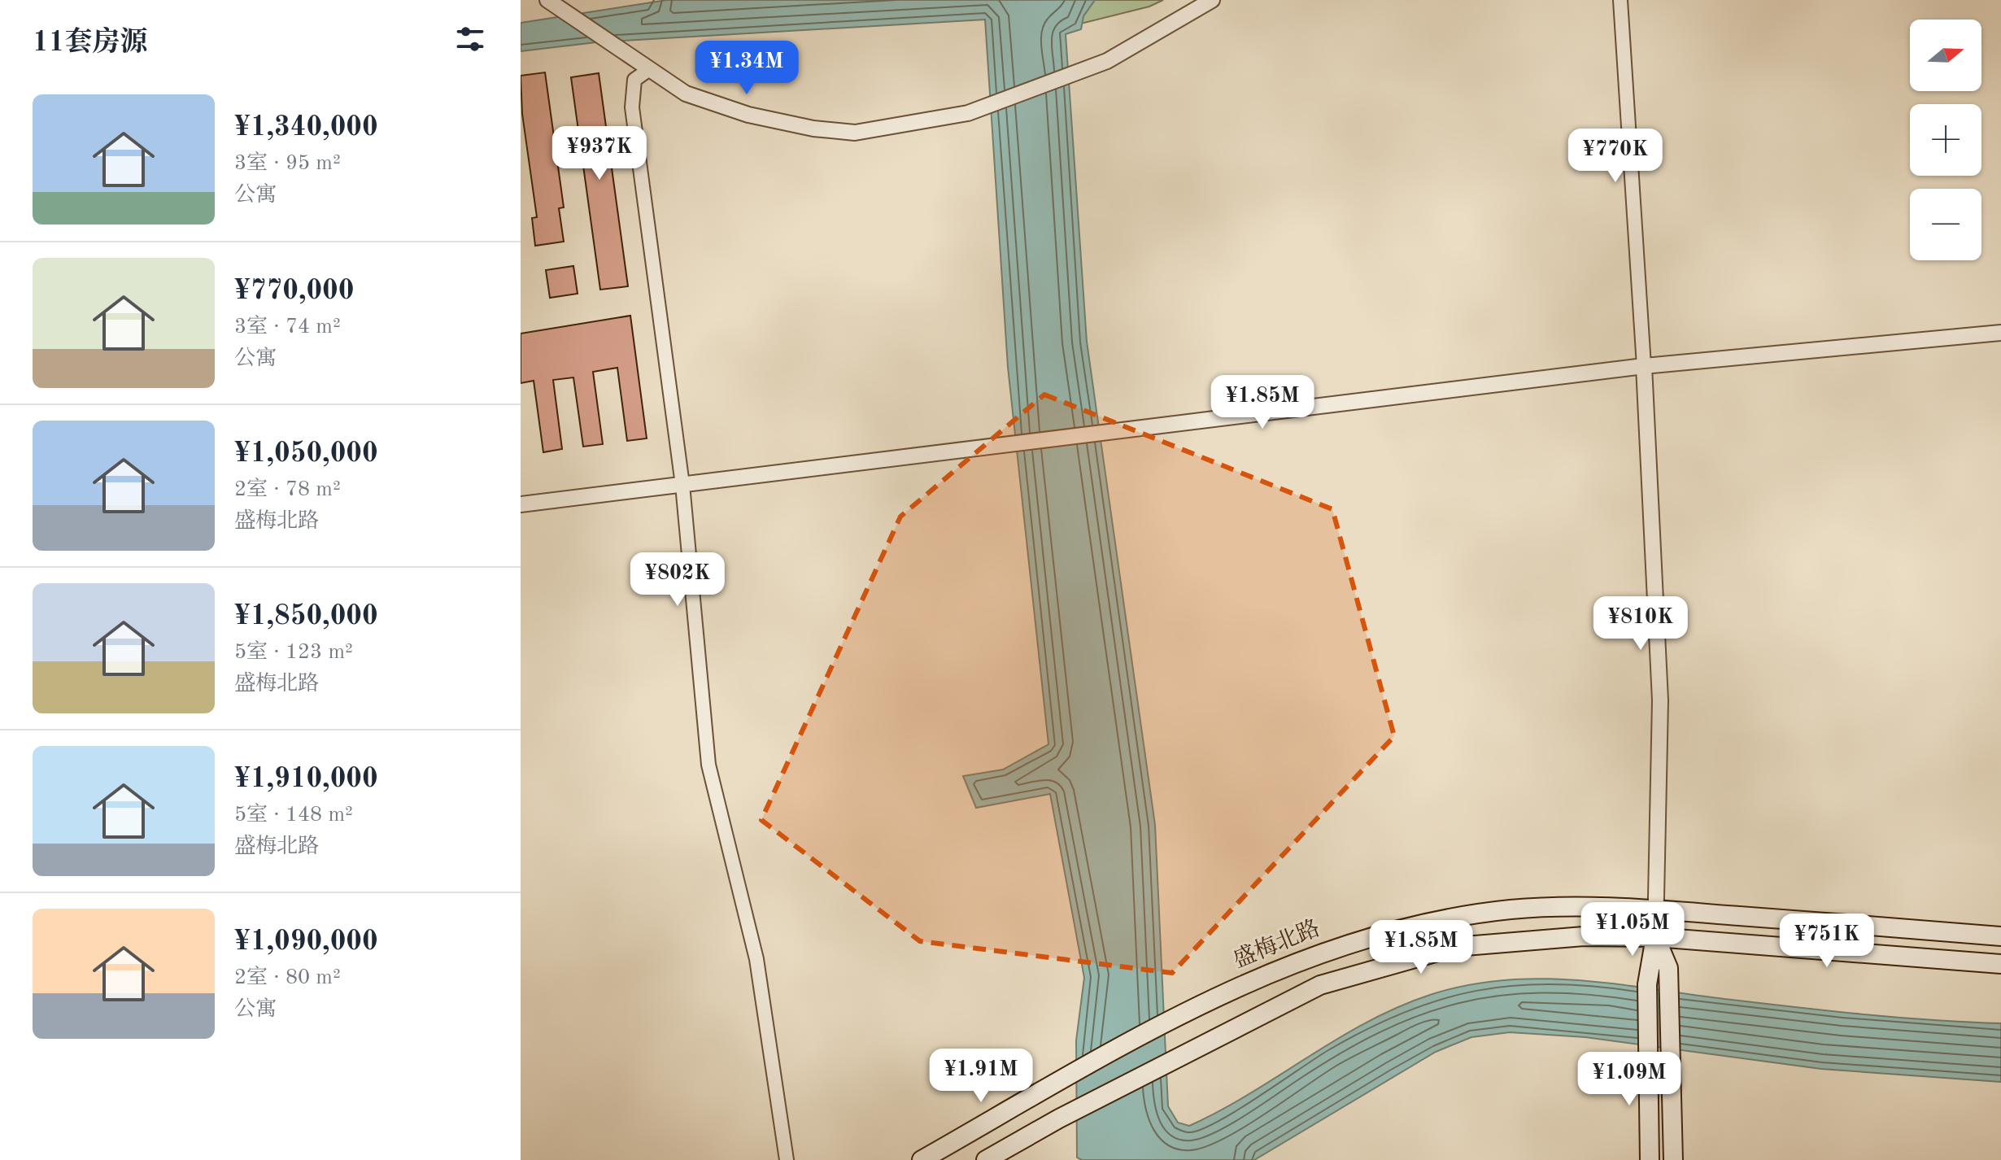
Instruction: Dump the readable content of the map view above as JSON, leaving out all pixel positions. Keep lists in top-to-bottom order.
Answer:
{
  "streets": {
    "main road": ["盛梅北路"]
  },
  "north": "right",
  "page": {
    "heading": "11套房源",
    "map_buttons": ["+", "−"],
    "price": [
      "¥1.34M",
      "¥937K",
      "¥770K",
      "¥1.85M",
      "¥802K",
      "¥810K",
      "¥1.05M",
      "¥751K",
      "¥1.85M",
      "¥1.91M",
      "¥1.09M"
    ],
    "list": [
      {
        "name": "¥1,340,000",
        "note": "3室 · 95 m² · 公寓"
      },
      {
        "name": "¥770,000",
        "note": "3室 · 74 m² · 公寓"
      },
      {
        "name": "¥1,050,000",
        "note": "2室 · 78 m² · 盛梅北路"
      },
      {
        "name": "¥1,850,000",
        "note": "5室 · 123 m² · 盛梅北路"
      },
      {
        "name": "¥1,910,000",
        "note": "5室 · 148 m² · 盛梅北路"
      },
      {
        "name": "¥1,090,000",
        "note": "2室 · 80 m² · 公寓"
      }
    ]
  }
}
